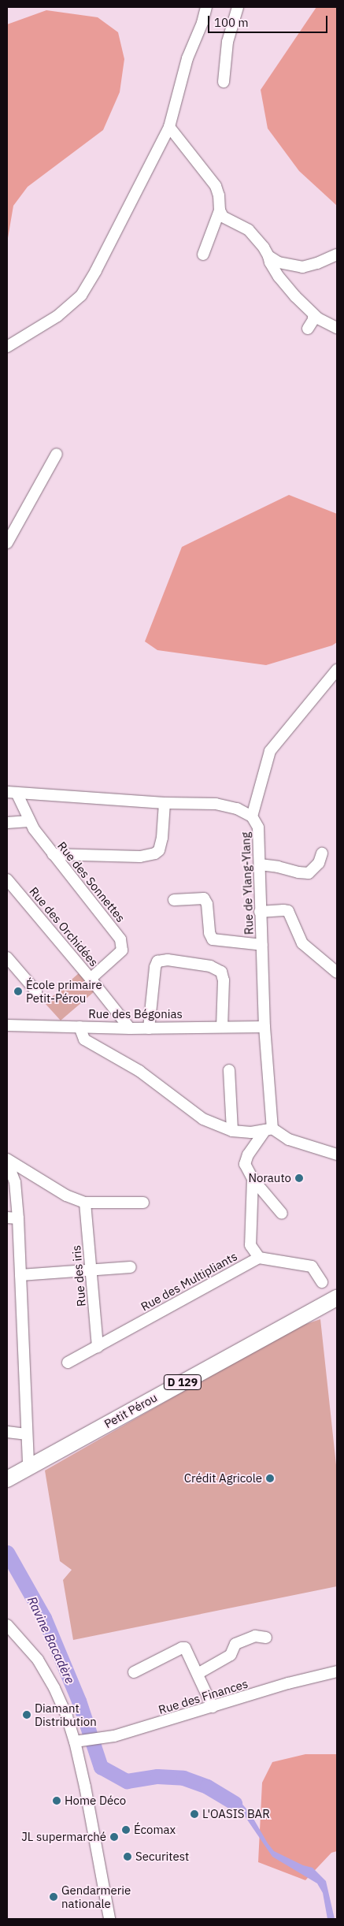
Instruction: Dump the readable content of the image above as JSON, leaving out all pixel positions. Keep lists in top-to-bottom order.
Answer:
{
  "streets": {
    "highway": ["D 129", "Petit Pérou"],
    "street": [
      "Rue des Sonnettes",
      "Rue de Ylang-Ylang",
      "Rue des Orchidées",
      "Rue des Bégonias",
      "Rue des iris",
      "Rue des Multipliants",
      "Rue des Finances"
    ]
  },
  "crossings": [
    ["Rue des Sonnettes", "Rue de Ylang-Ylang"],
    ["Rue des Sonnettes", "Rue des Orchidées"],
    ["Rue de Ylang-Ylang", "Rue des Bégonias"],
    ["Rue des Orchidées", "Rue des Bégonias"],
    ["Rue des iris", "Rue des Multipliants"]
  ],
  "water": ["Ravine Bacadère"],
  "places": [
    "École primaire Petit-Pérou",
    "Norauto",
    "Crédit Agricole",
    "Diamant Distribution",
    "Home Déco",
    "L'OASIS BAR",
    "Écomax",
    "JL supermarché",
    "Securitest",
    "Gendarmerie nationale"
  ],
  "scale_bar": "100 m"
}
